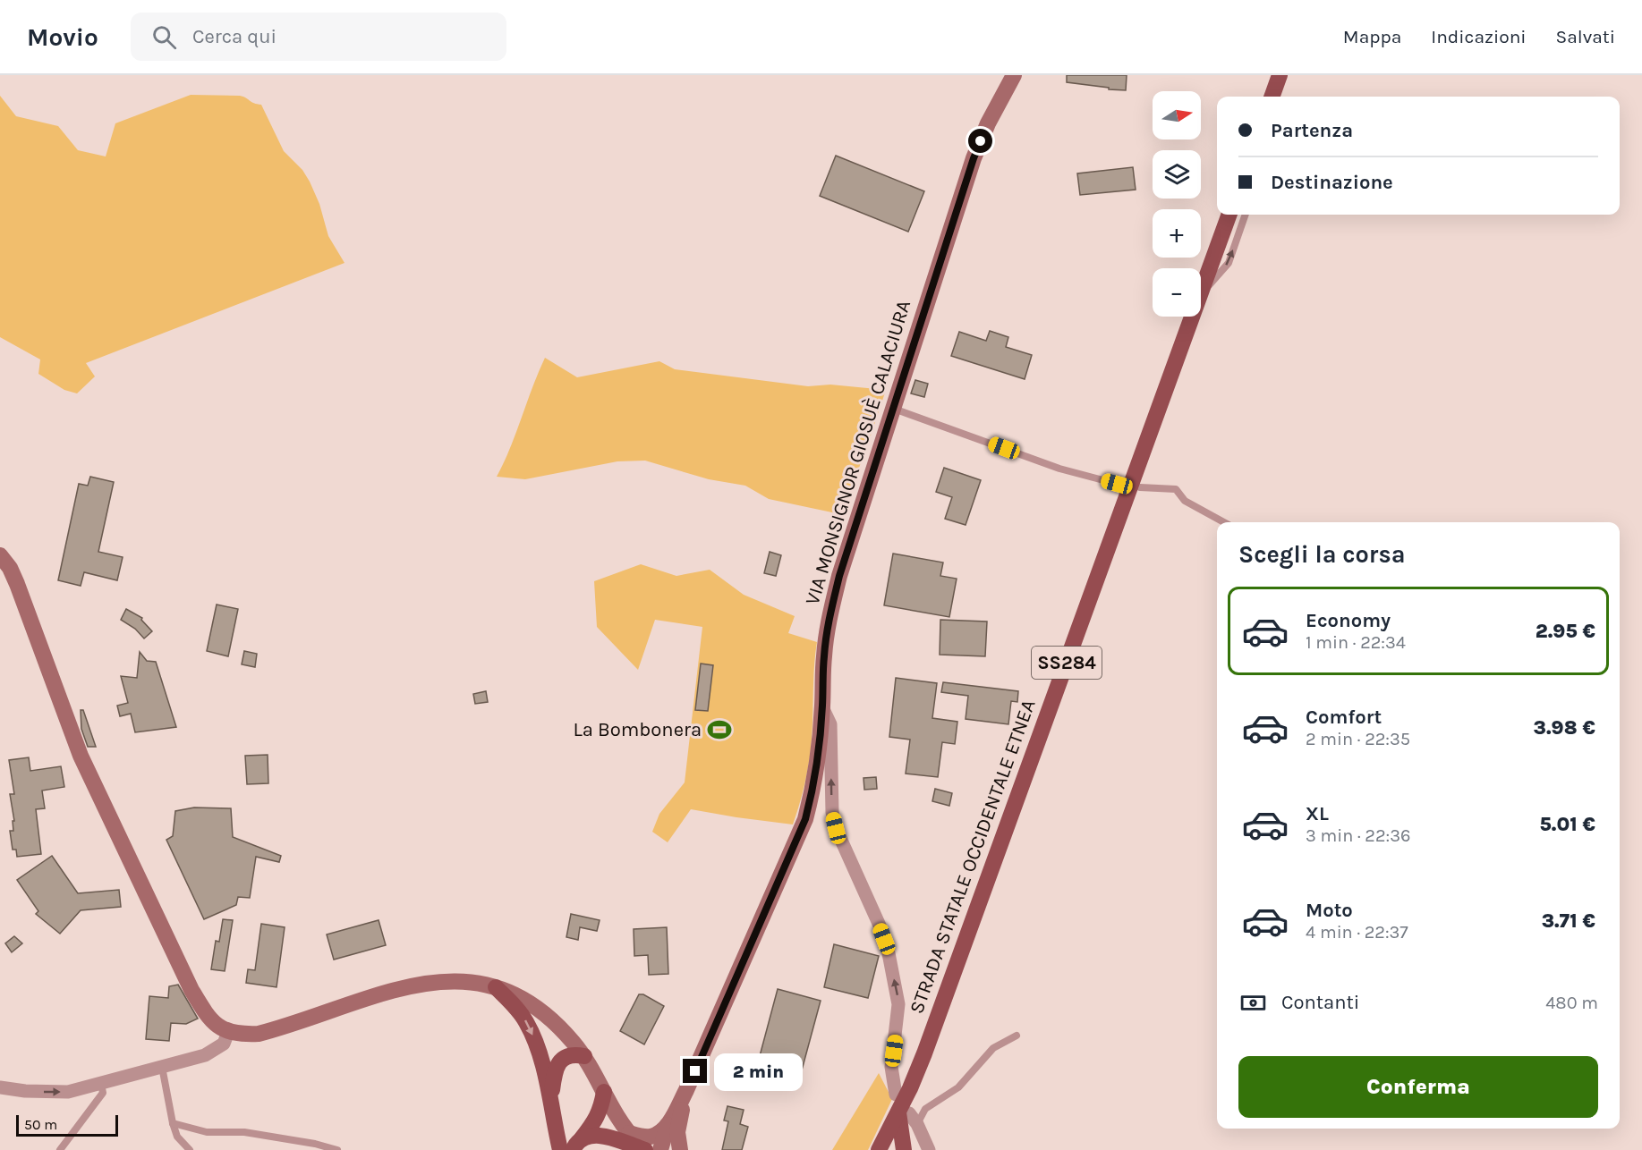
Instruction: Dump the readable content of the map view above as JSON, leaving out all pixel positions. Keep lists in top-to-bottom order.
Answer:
{
  "streets": {
    "main road": ["SS284", "STRADA STATALE OCCIDENTALE ETNEA"],
    "street": ["VIA MONSIGNOR GIOSUÈ CALACIURA"]
  },
  "places": {
    "sports": ["La Bombonera"]
  },
  "scale_bar": "50 m",
  "north": "right",
  "page": {
    "header": "Movio",
    "search": "Cerca qui",
    "nav": ["Mappa", "Indicazioni", "Salvati"],
    "map_buttons": ["+", "−"],
    "banner": ["Partenza", "Destinazione"],
    "heading": "Scegli la corsa",
    "list": [
      {
        "name": "Economy",
        "note": "1 min · 22:34",
        "value": "2.95 €"
      },
      {
        "name": "Comfort",
        "note": "2 min · 22:35",
        "value": "3.98 €"
      },
      {
        "name": "XL",
        "note": "3 min · 22:36",
        "value": "5.01 €"
      },
      {
        "name": "Moto",
        "note": "4 min · 22:37",
        "value": "3.71 €"
      }
    ],
    "pay": ["Contanti", "480 m"],
    "buttons": "Conferma",
    "bubble": "2 min",
    "scale": "50 m"
  }
}
